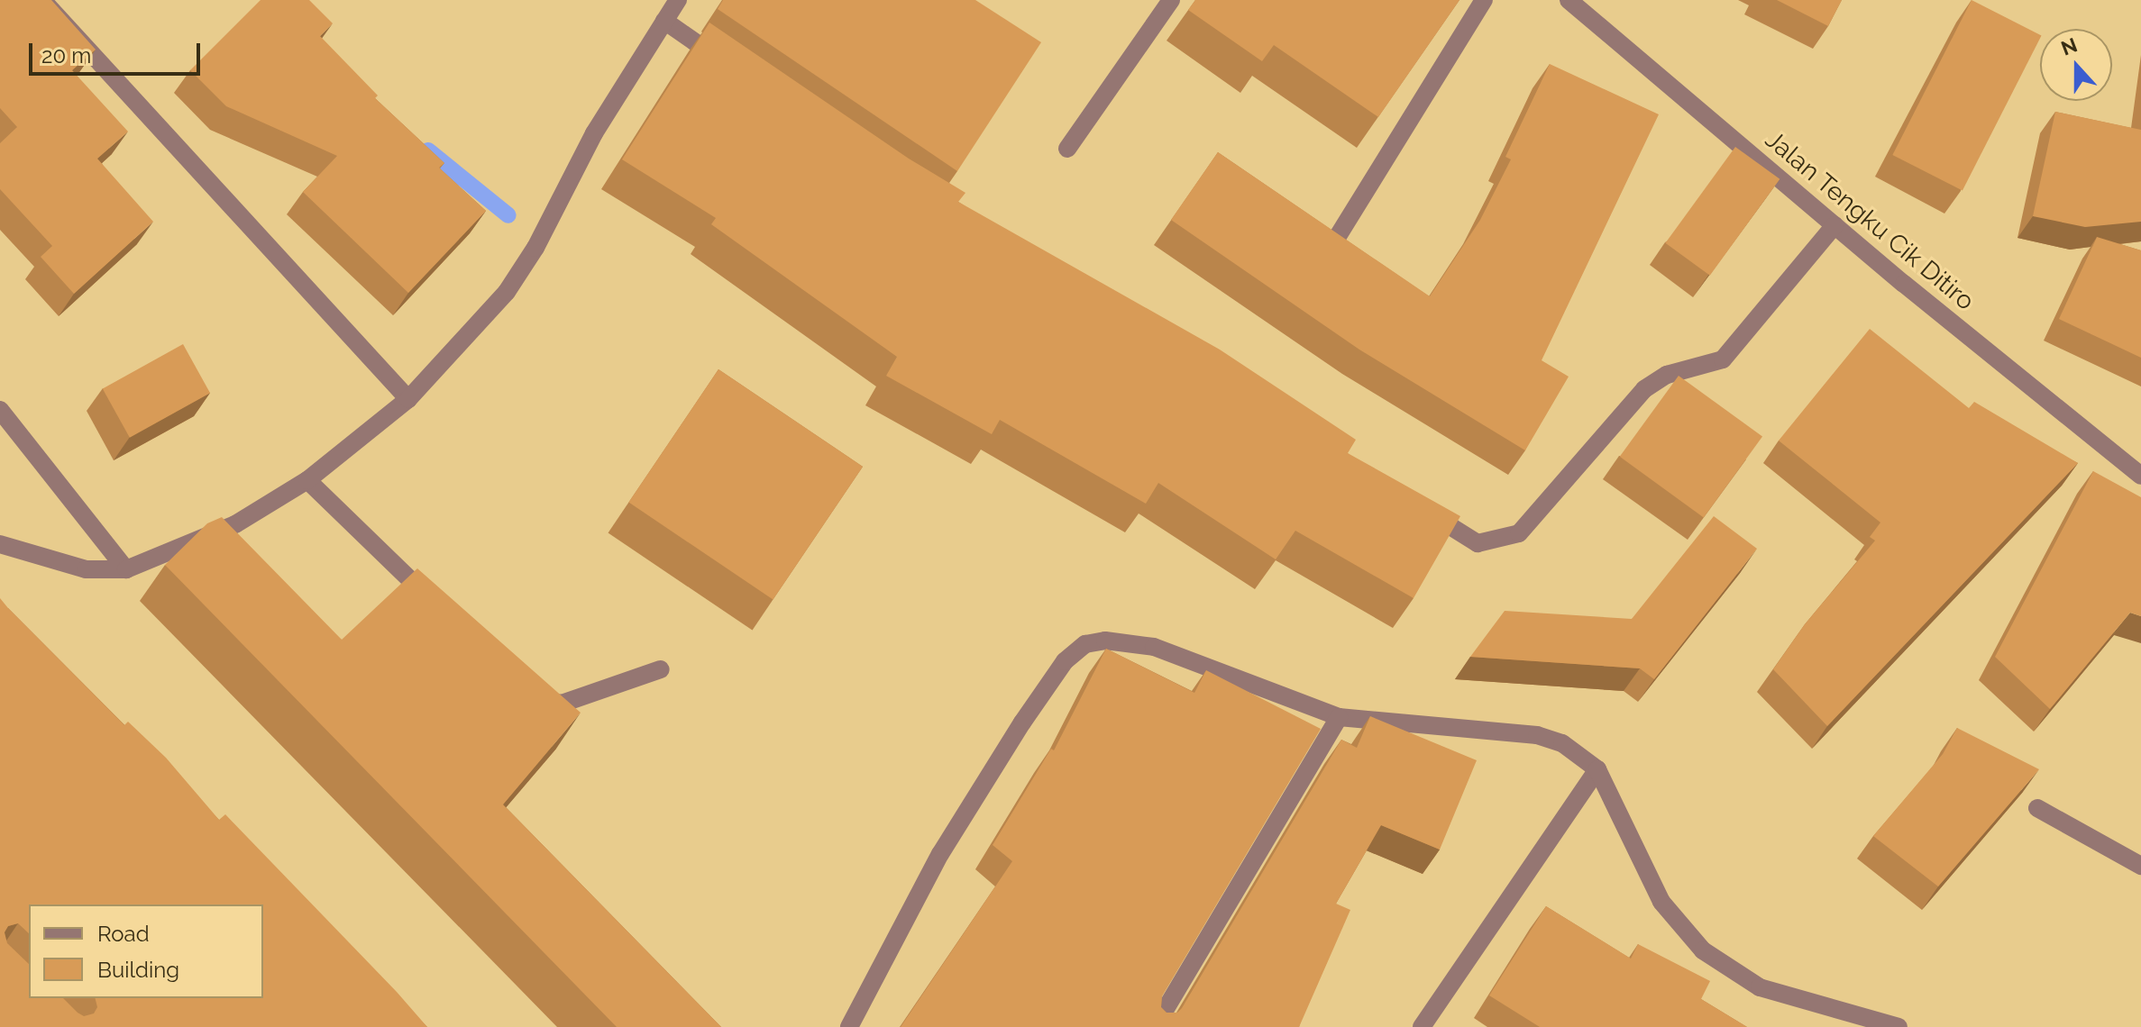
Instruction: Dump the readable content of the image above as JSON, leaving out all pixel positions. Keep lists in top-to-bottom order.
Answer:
{
  "streets": {
    "street": ["Jalan Tengku Cik Ditiro"]
  },
  "legend": ["Road", "Building"],
  "scale_bar": "20 m",
  "north": "top"
}
